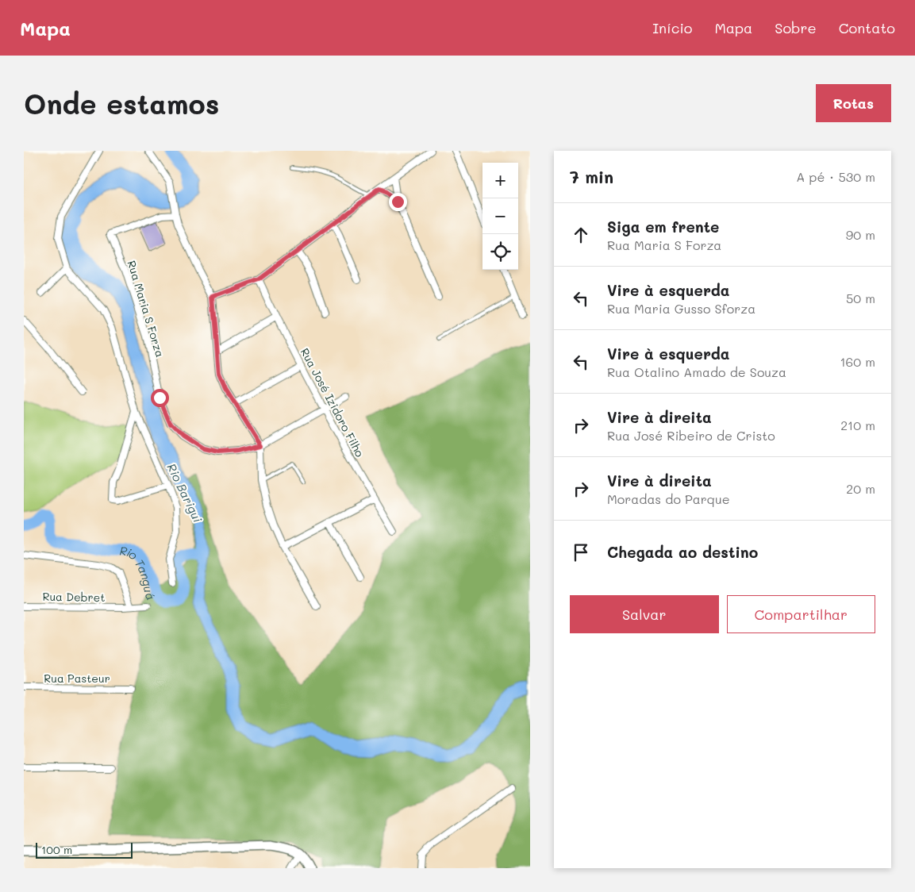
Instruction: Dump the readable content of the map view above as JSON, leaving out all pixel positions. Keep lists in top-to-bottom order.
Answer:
{
  "streets": {
    "street": [
      "Rua Maria S Forza",
      "Rua José Izidoro Filho",
      "Rua Debret",
      "Rua Pasteur"
    ]
  },
  "water": ["Rio Barigui", "Rio Tanguá"],
  "scale_bar": "100 m",
  "page": {
    "header": "Mapa",
    "nav": [
      "Início",
      "Mapa",
      "Sobre",
      "Contato"
    ],
    "buttons": [
      "Rotas",
      ["Salvar", "Compartilhar"]
    ],
    "title": "Onde estamos",
    "heading": ["7 min", "A pé · 530 m"],
    "map_buttons": ["+", "−"],
    "list": [
      ["Siga em frente", "Rua Maria S Forza", "90 m"],
      ["Vire à esquerda", "Rua Maria Gusso Sforza", "50 m"],
      ["Vire à esquerda", "Rua Otalino Amado de Souza", "160 m"],
      ["Vire à direita", "Rua José Ribeiro de Cristo", "210 m"],
      ["Vire à direita", "Moradas do Parque", "20 m"],
      "Chegada ao destino"
    ],
    "scale": "100 m"
  }
}
